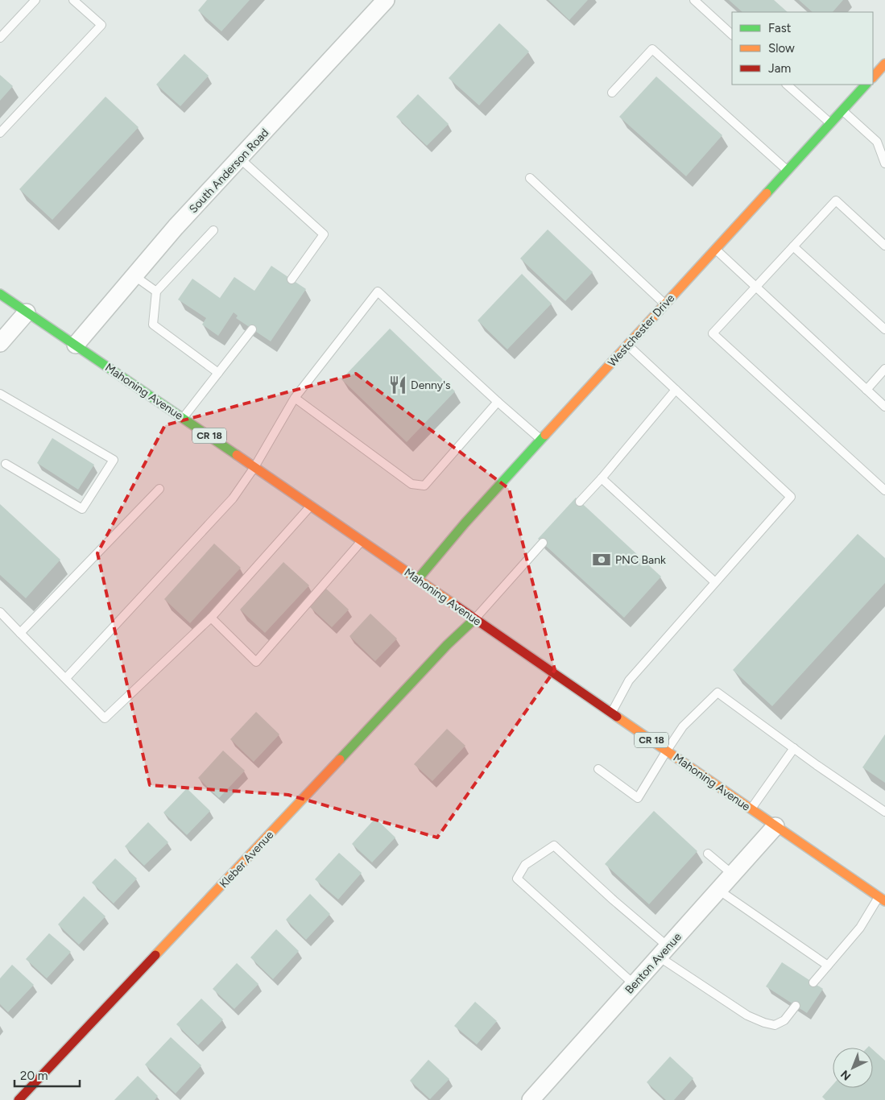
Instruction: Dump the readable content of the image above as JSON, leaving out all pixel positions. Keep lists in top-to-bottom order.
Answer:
{
  "streets": {
    "street": [
      "South Anderson Road",
      "Westchester Drive",
      "Mahoning Avenue",
      "CR 18",
      "Kleber Avenue",
      "Benton Avenue"
    ]
  },
  "crossings": [
    ["South Anderson Road", "Mahoning Avenue"],
    ["Westchester Drive", "Mahoning Avenue"],
    ["Mahoning Avenue", "Kleber Avenue"],
    ["Mahoning Avenue", "Benton Avenue"]
  ],
  "places": {
    "restaurant": ["Denny's"],
    "bank": ["PNC Bank"]
  },
  "legend": ["Fast", "Slow", "Jam"],
  "scale_bar": "20 m",
  "north": "bottom left"
}
